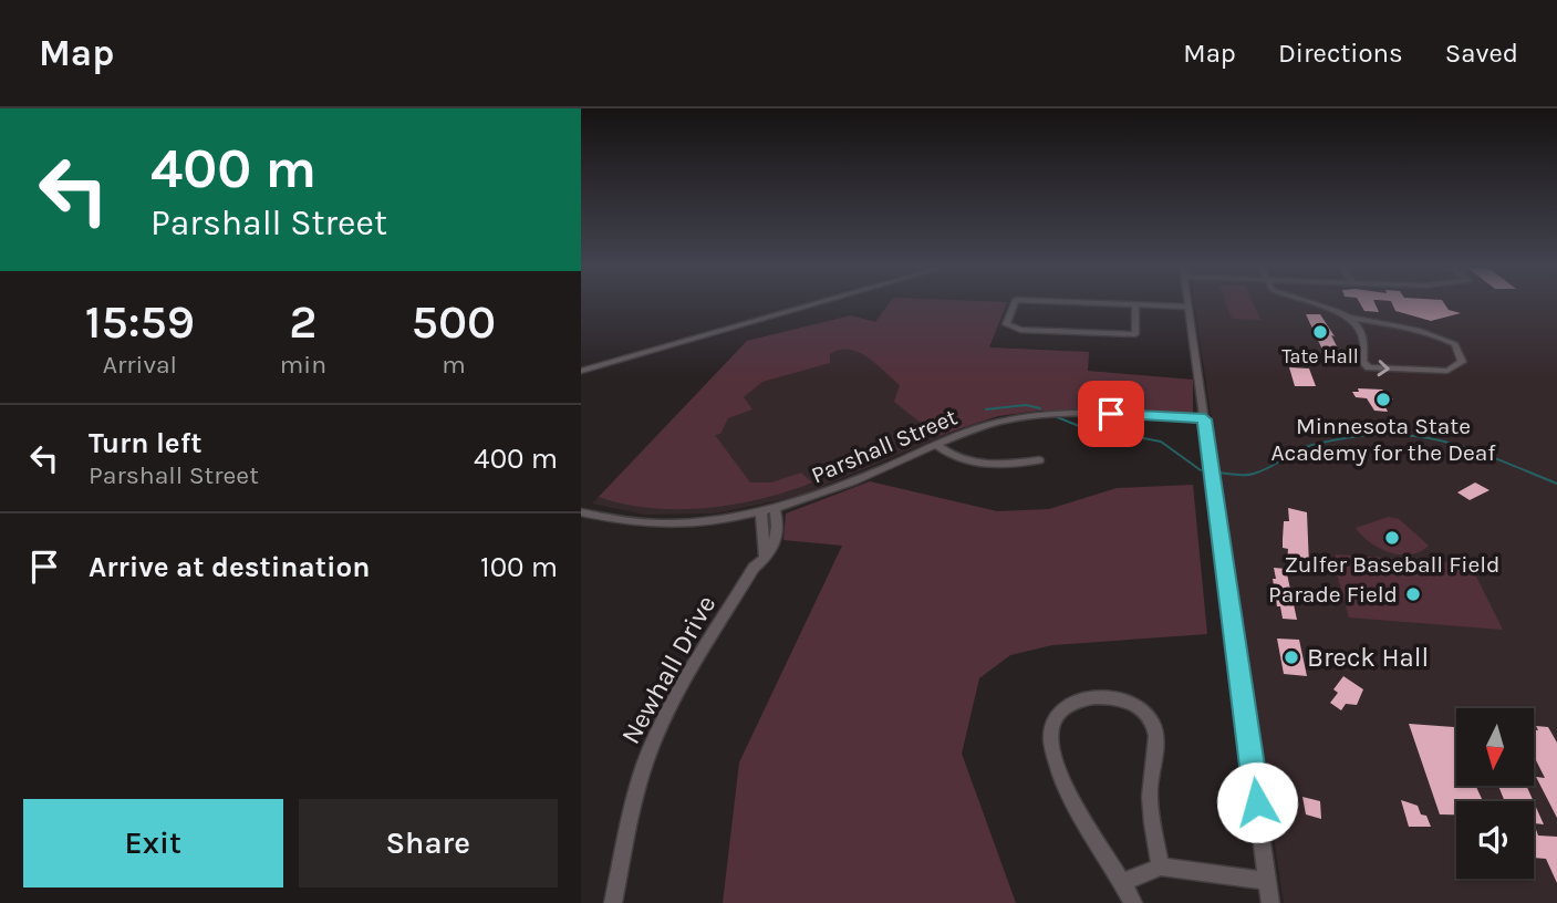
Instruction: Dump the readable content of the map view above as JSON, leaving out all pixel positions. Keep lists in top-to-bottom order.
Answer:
{
  "streets": {
    "street": ["Parshall Street", "Newhall Drive"]
  },
  "crossings": [
    ["Parshall Street", "Newhall Drive"]
  ],
  "places": [
    "Tate Hall",
    "Minnesota State Academy for the Deaf",
    "Zulfer Baseball Field",
    "Parade Field",
    "Breck Hall"
  ],
  "north": "bottom",
  "page": {
    "header": "Map",
    "nav": ["Map", "Directions", "Saved"],
    "turn": ["400 m", "Parshall Street"],
    "eta": [
      "15:59",
      "Arrival",
      "2",
      "min",
      "500",
      "m"
    ],
    "list": [
      {
        "name": "Turn left",
        "note": "Parshall Street",
        "value": "400 m"
      },
      {
        "name": "Arrive at destination",
        "value": "100 m"
      }
    ],
    "buttons": ["Exit", "Share"]
  }
}
